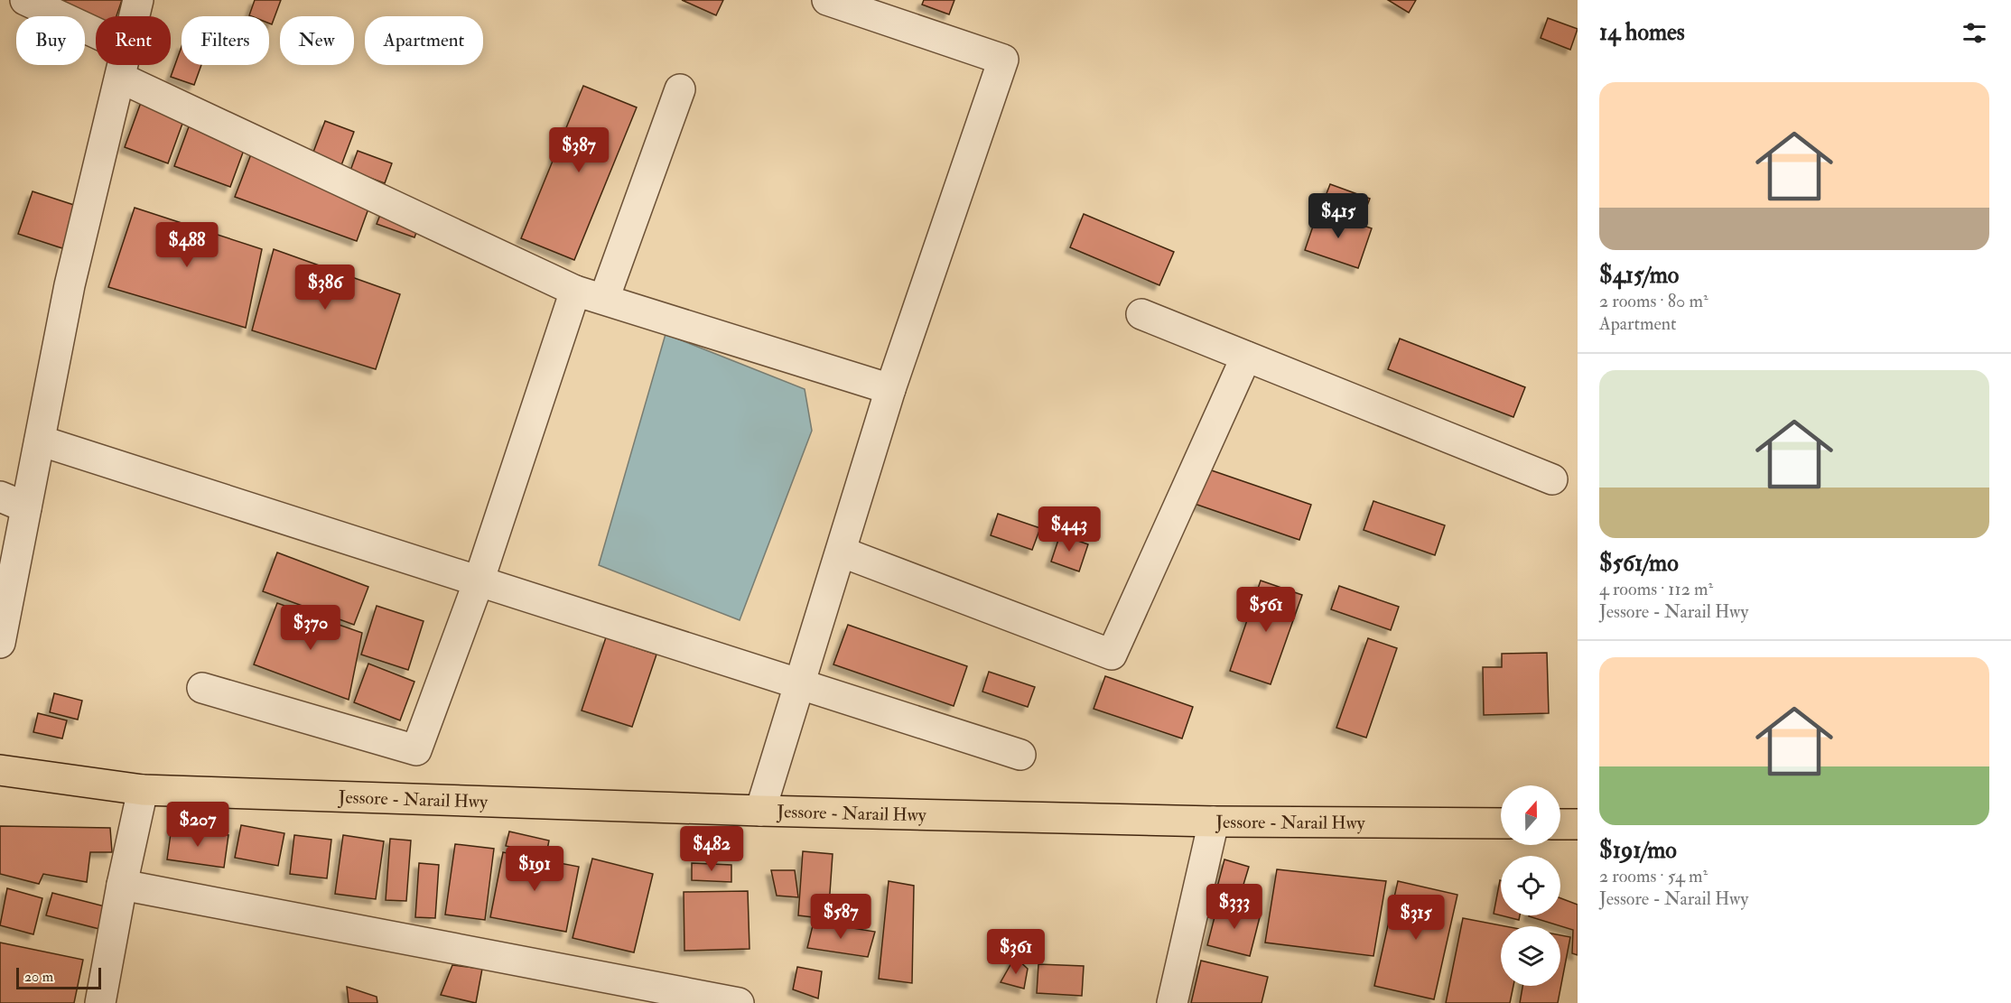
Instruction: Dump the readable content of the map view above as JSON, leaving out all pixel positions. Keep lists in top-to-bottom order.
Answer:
{
  "streets": {
    "highway": ["Jessore - Narail Hwy"]
  },
  "scale_bar": "20 m",
  "north": "top",
  "page": {
    "heading": "14 homes",
    "chip": [
      "Buy",
      "Rent",
      "Filters",
      "New",
      "Apartment"
    ],
    "list": [
      {
        "name": "$415/mo",
        "note": "2 rooms · 80 m² · Apartment"
      },
      {
        "name": "$561/mo",
        "note": "4 rooms · 112 m² · Jessore - Narail Hwy"
      },
      {
        "name": "$191/mo",
        "note": "2 rooms · 54 m² · Jessore - Narail Hwy"
      }
    ],
    "price": [
      "$387",
      "$415",
      "$488",
      "$386",
      "$443",
      "$561",
      "$370",
      "$207",
      "$482",
      "$191",
      "$333",
      "$587",
      "$315",
      "$361"
    ],
    "scale": "20 m"
  }
}
